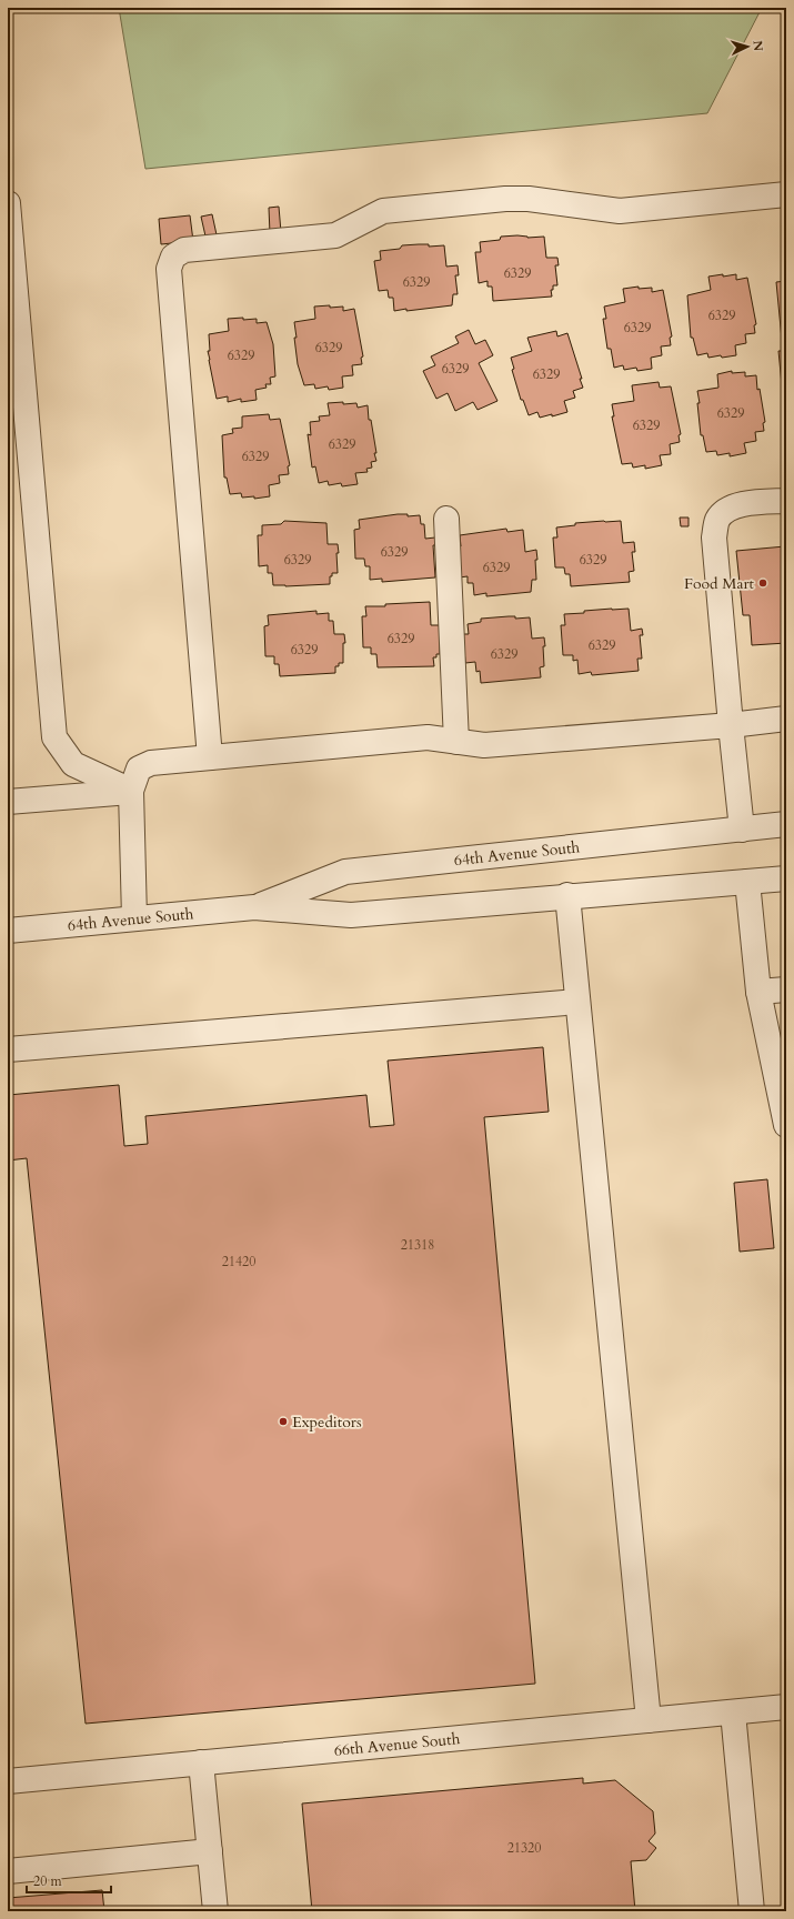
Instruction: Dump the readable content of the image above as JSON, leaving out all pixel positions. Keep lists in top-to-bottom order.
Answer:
{
  "streets": {
    "street": ["64th Avenue South", "66th Avenue South"]
  },
  "places": ["Food Mart", "Expeditors"],
  "house_numbers": [
    "6329",
    "6329",
    "6329",
    "6329",
    "6329",
    "6329",
    "6329",
    "6329",
    "6329",
    "6329",
    "6329",
    "6329",
    "6329",
    "6329",
    "6329",
    "6329",
    "6329",
    "6329",
    "6329",
    "6329",
    "21318",
    "21420",
    "21320"
  ],
  "scale_bar": "20 m",
  "north": "right"
}
